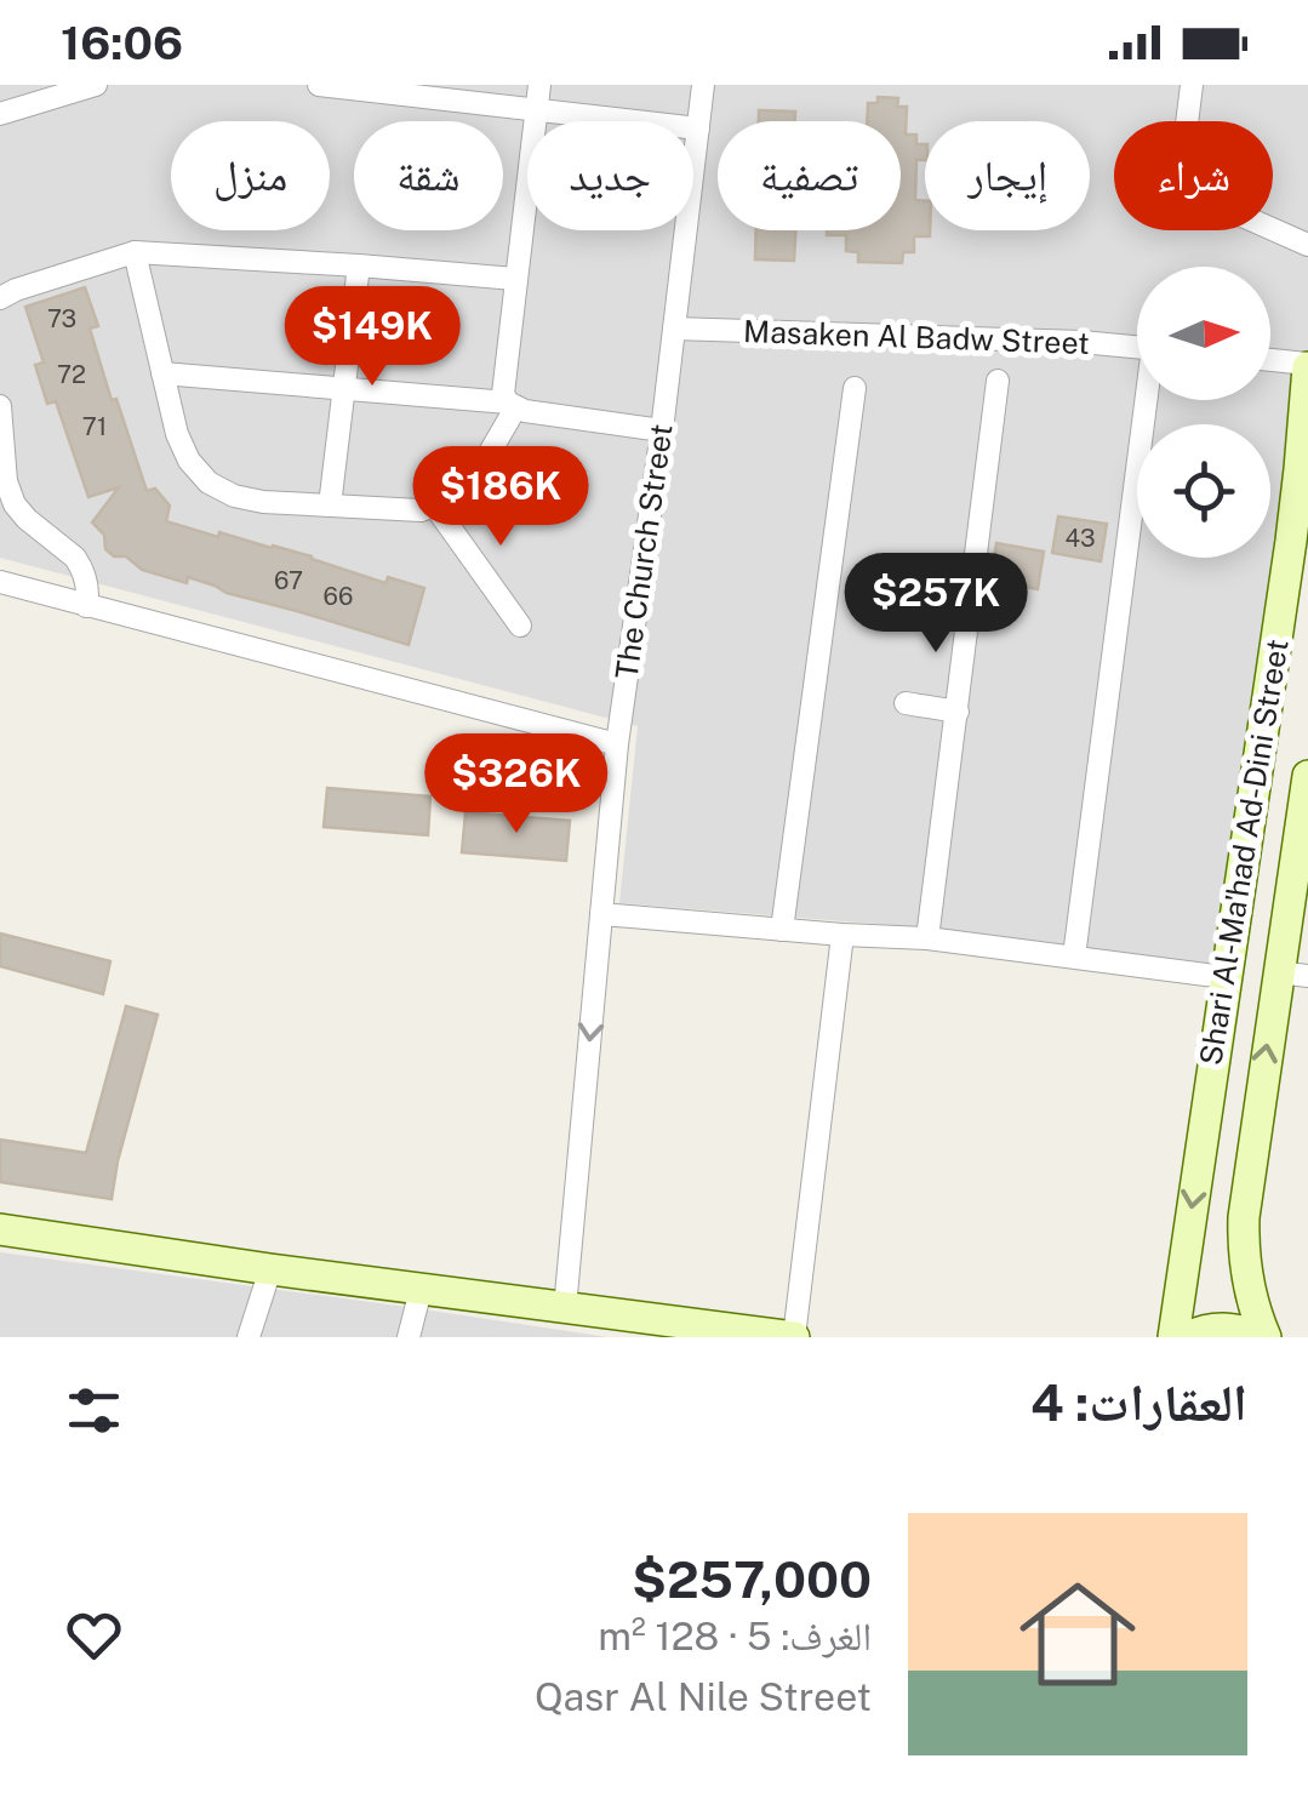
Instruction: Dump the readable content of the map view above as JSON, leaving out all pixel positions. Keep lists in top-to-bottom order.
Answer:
{
  "streets": {
    "street": ["Masaken Al Badw Street", "The Church Street", "Shari Al-Ma'had Ad-Dini Street"]
  },
  "crossings": [
    ["Masaken Al Badw Street", "The Church Street"]
  ],
  "house_numbers": [
    "73",
    "72",
    "71",
    "43",
    "67",
    "66"
  ],
  "north": "right",
  "page": {
    "status": "16:06",
    "chip": [
      "شراء",
      "إيجار",
      "تصفية",
      "جديد",
      "شقة",
      "منزل"
    ],
    "price": [
      "$149K",
      "$186K",
      "$257K",
      "$326K"
    ],
    "heading": "العقارات: 4",
    "list": [
      {
        "name": "$257,000",
        "note": "الغرف: 5 · 128 m² · Qasr Al Nile Street"
      }
    ]
  }
}
